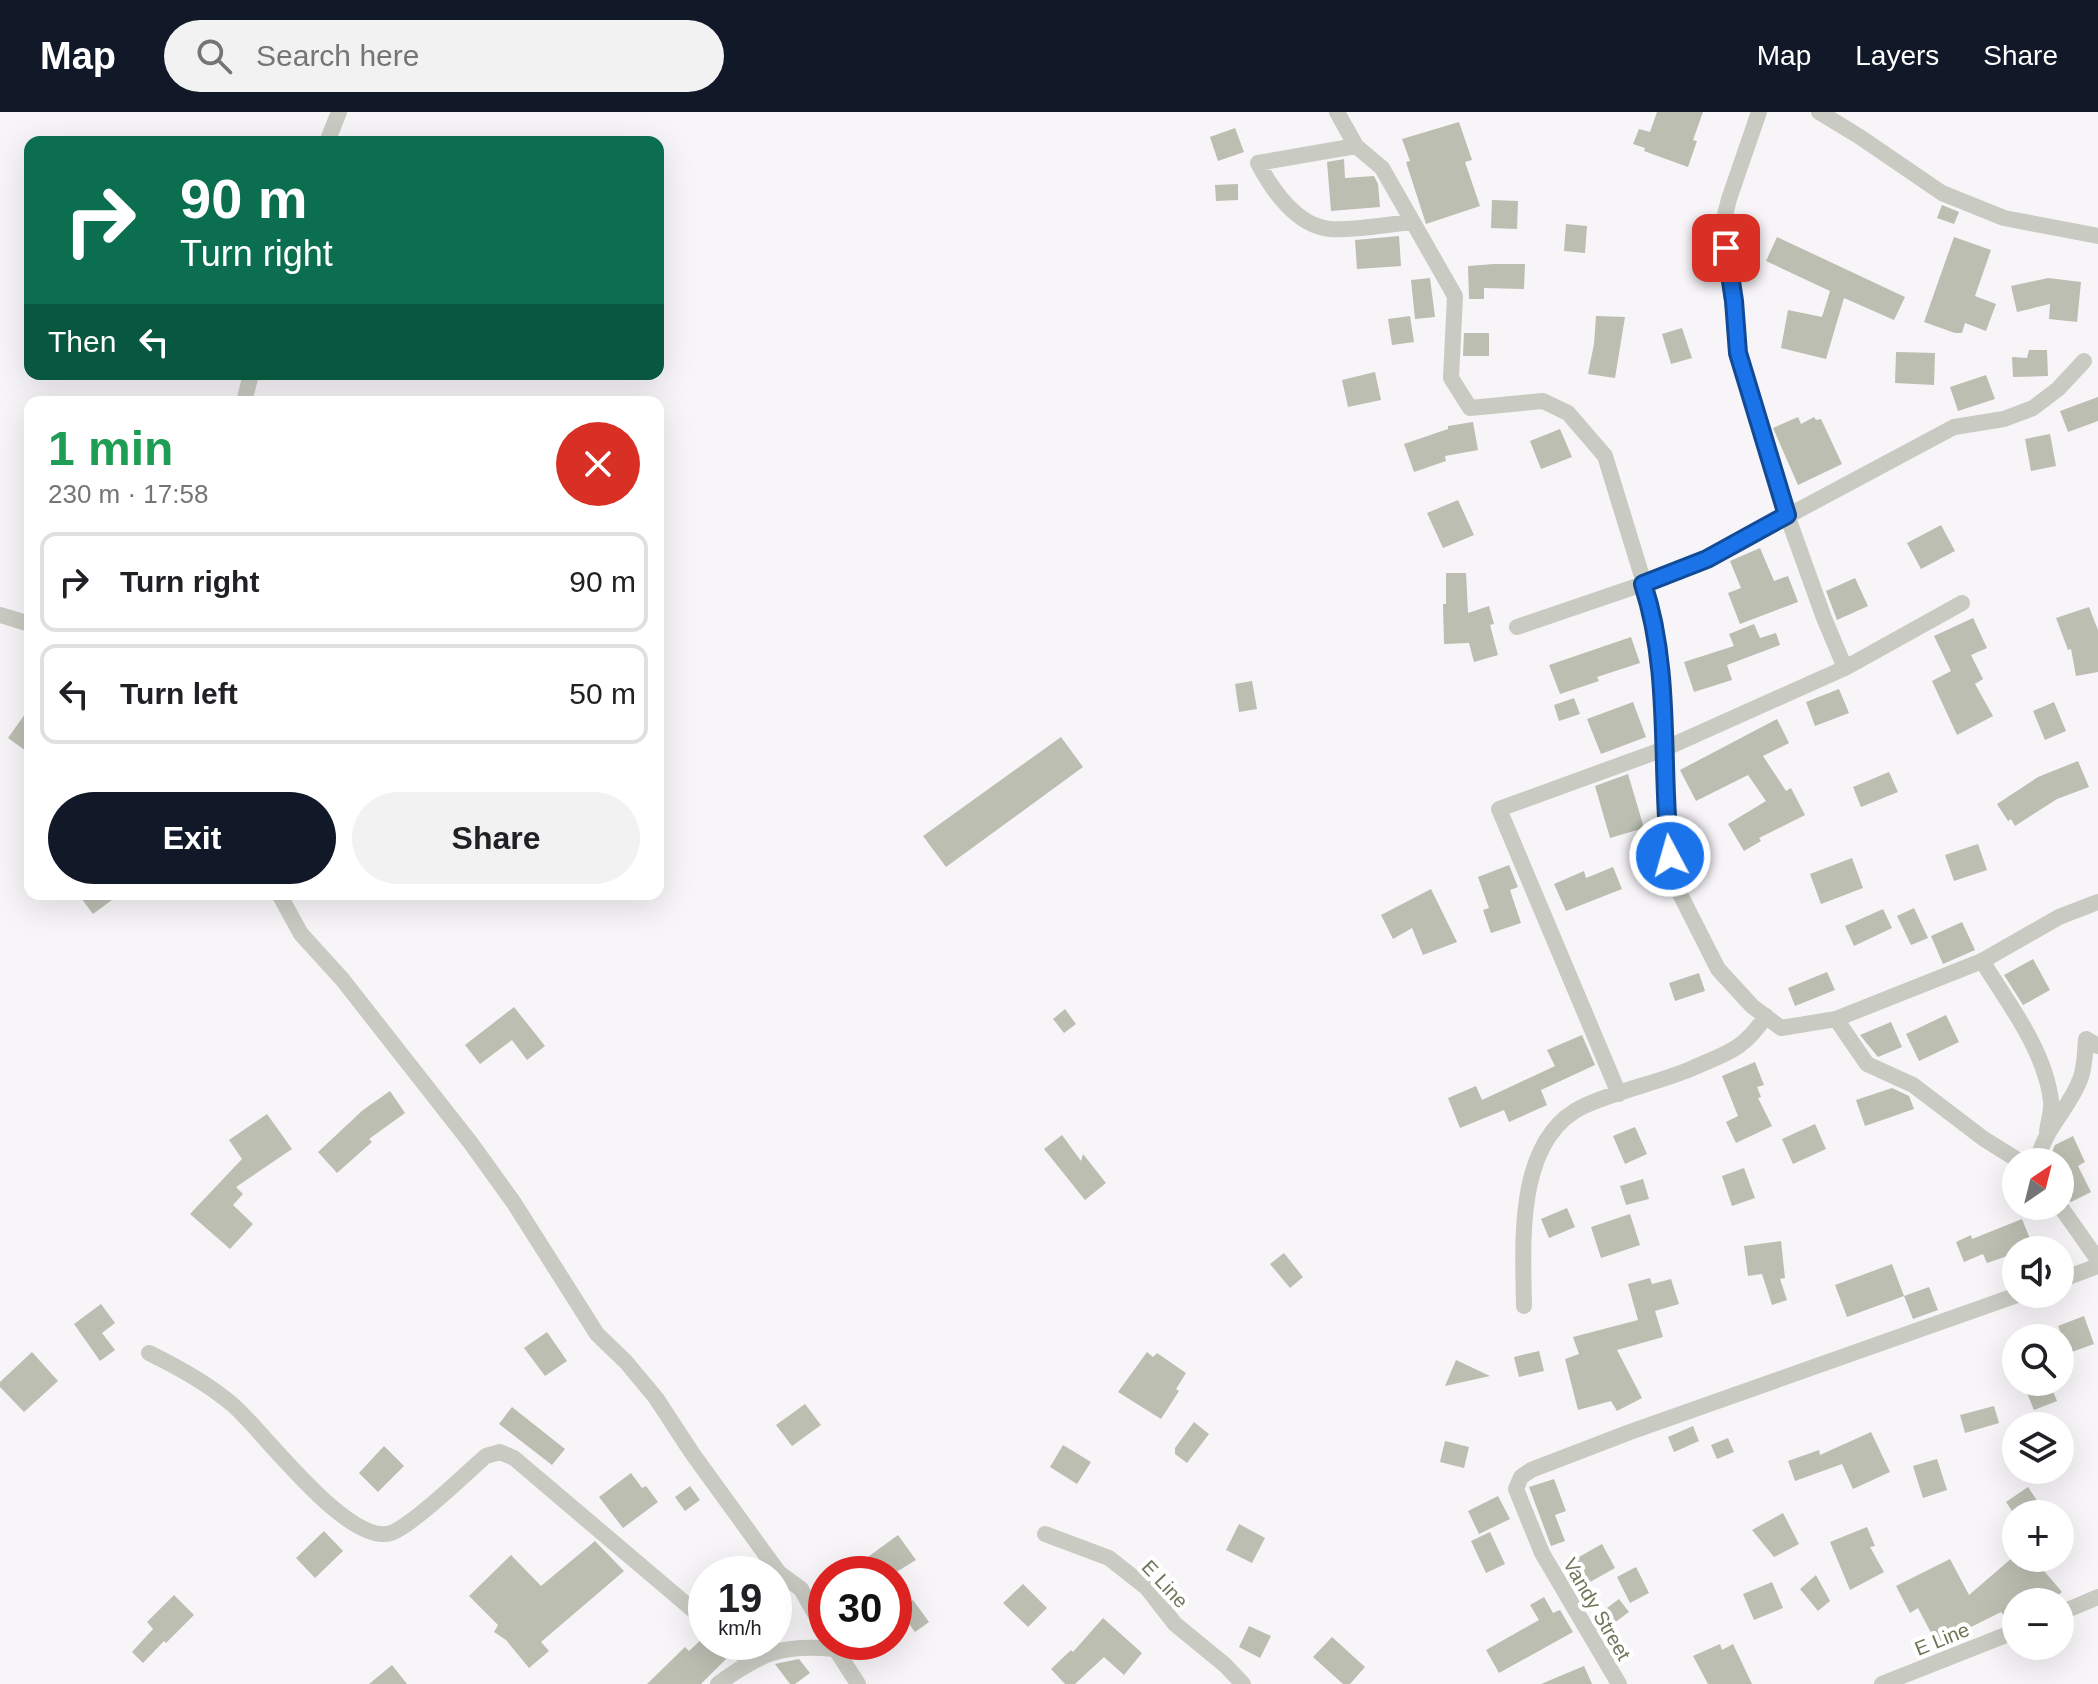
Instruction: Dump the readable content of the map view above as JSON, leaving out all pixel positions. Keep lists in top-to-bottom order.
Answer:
{
  "streets": {
    "street": ["E Line", "Vandy Street"]
  },
  "north": "top right",
  "page": {
    "header": "Map",
    "search": "Search here",
    "nav": ["Map", "Layers", "Share"],
    "turn": ["90 m", "Turn right"],
    "then": "Then",
    "heading": ["1 min", "230 m · 17:58"],
    "list": [
      {
        "name": "Turn right",
        "value": "90 m"
      },
      {
        "name": "Turn left",
        "value": "50 m"
      }
    ],
    "buttons": ["Exit", "Share"],
    "map_buttons": ["+", "−"],
    "speed": "19 km/h",
    "limit": "30"
  }
}
